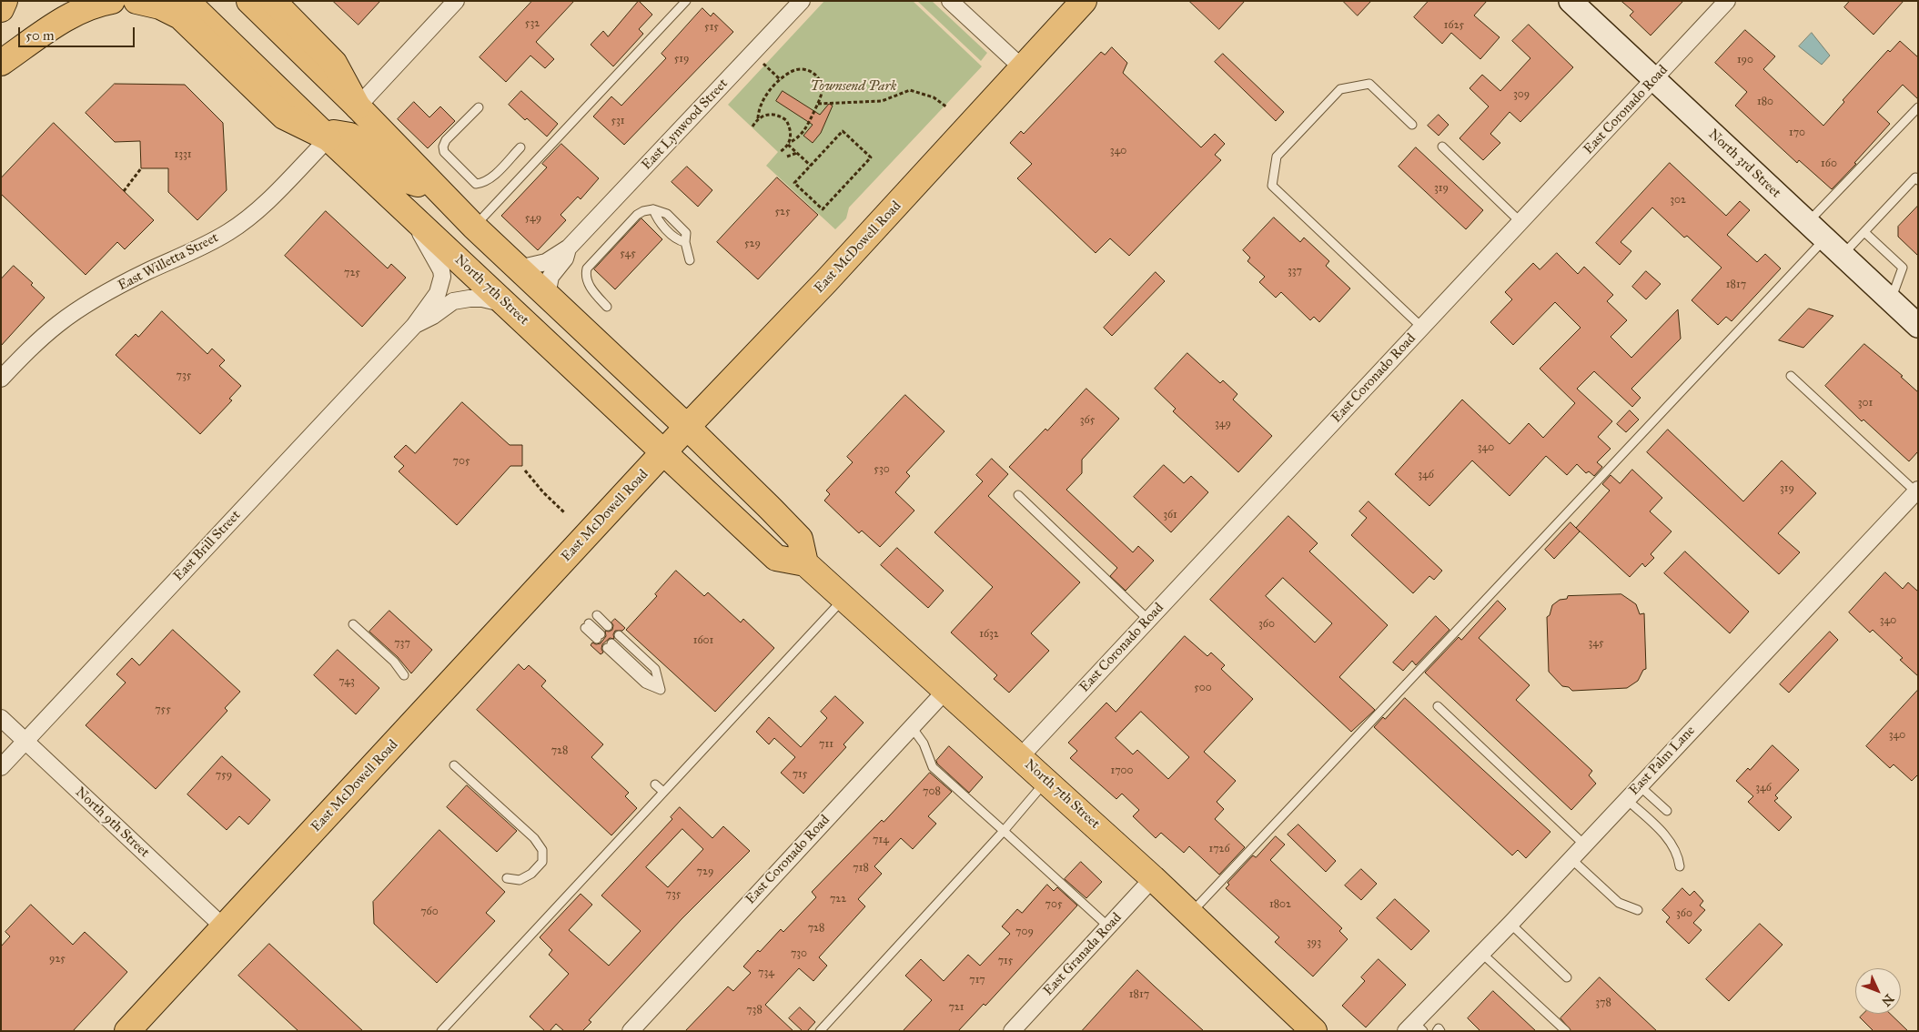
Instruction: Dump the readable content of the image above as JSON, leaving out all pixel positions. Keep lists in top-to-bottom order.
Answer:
{
  "streets": {
    "main road": ["East McDowell Road", "North 7th Street"],
    "street": [
      "East Coronado Road",
      "East Lynwood Street",
      "North 3rd Street",
      "East Willetta Street",
      "East Brill Street",
      "East Palm Lane",
      "North 9th Street",
      "East Granada Road"
    ]
  },
  "crossings": [
    ["East Coronado Road", "North 3rd Street"],
    ["East Coronado Road", "North 7th Street"],
    ["East McDowell Road", "North 7th Street"],
    ["East McDowell Road", "North 9th Street"],
    ["East Willetta Street", "North 7th Street"],
    ["North 7th Street", "East Brill Street"],
    ["North 7th Street", "East Granada Road"],
    ["East Brill Street", "North 9th Street"]
  ],
  "parks": ["Townsend Park"],
  "house_numbers": [
    "532",
    "1625",
    "515",
    "519",
    "190",
    "309",
    "180",
    "531",
    "170",
    "340",
    "1331",
    "160",
    "319",
    "302",
    "525",
    "549",
    "529",
    "545",
    "337",
    "725",
    "1817",
    "735",
    "301",
    "365",
    "349",
    "340",
    "705",
    "530",
    "346",
    "319",
    "361",
    "340",
    "360",
    "1632",
    "1601",
    "737",
    "345",
    "743",
    "500",
    "755",
    "340",
    "711",
    "728",
    "1700",
    "715",
    "759",
    "346",
    "708",
    "714",
    "1726",
    "718",
    "729",
    "735",
    "722",
    "705",
    "1802",
    "760",
    "360",
    "728",
    "709",
    "393",
    "730",
    "925",
    "715",
    "734",
    "717",
    "1817",
    "378",
    "721",
    "738"
  ],
  "scale_bar": "50 m",
  "north": "bottom right"
}
